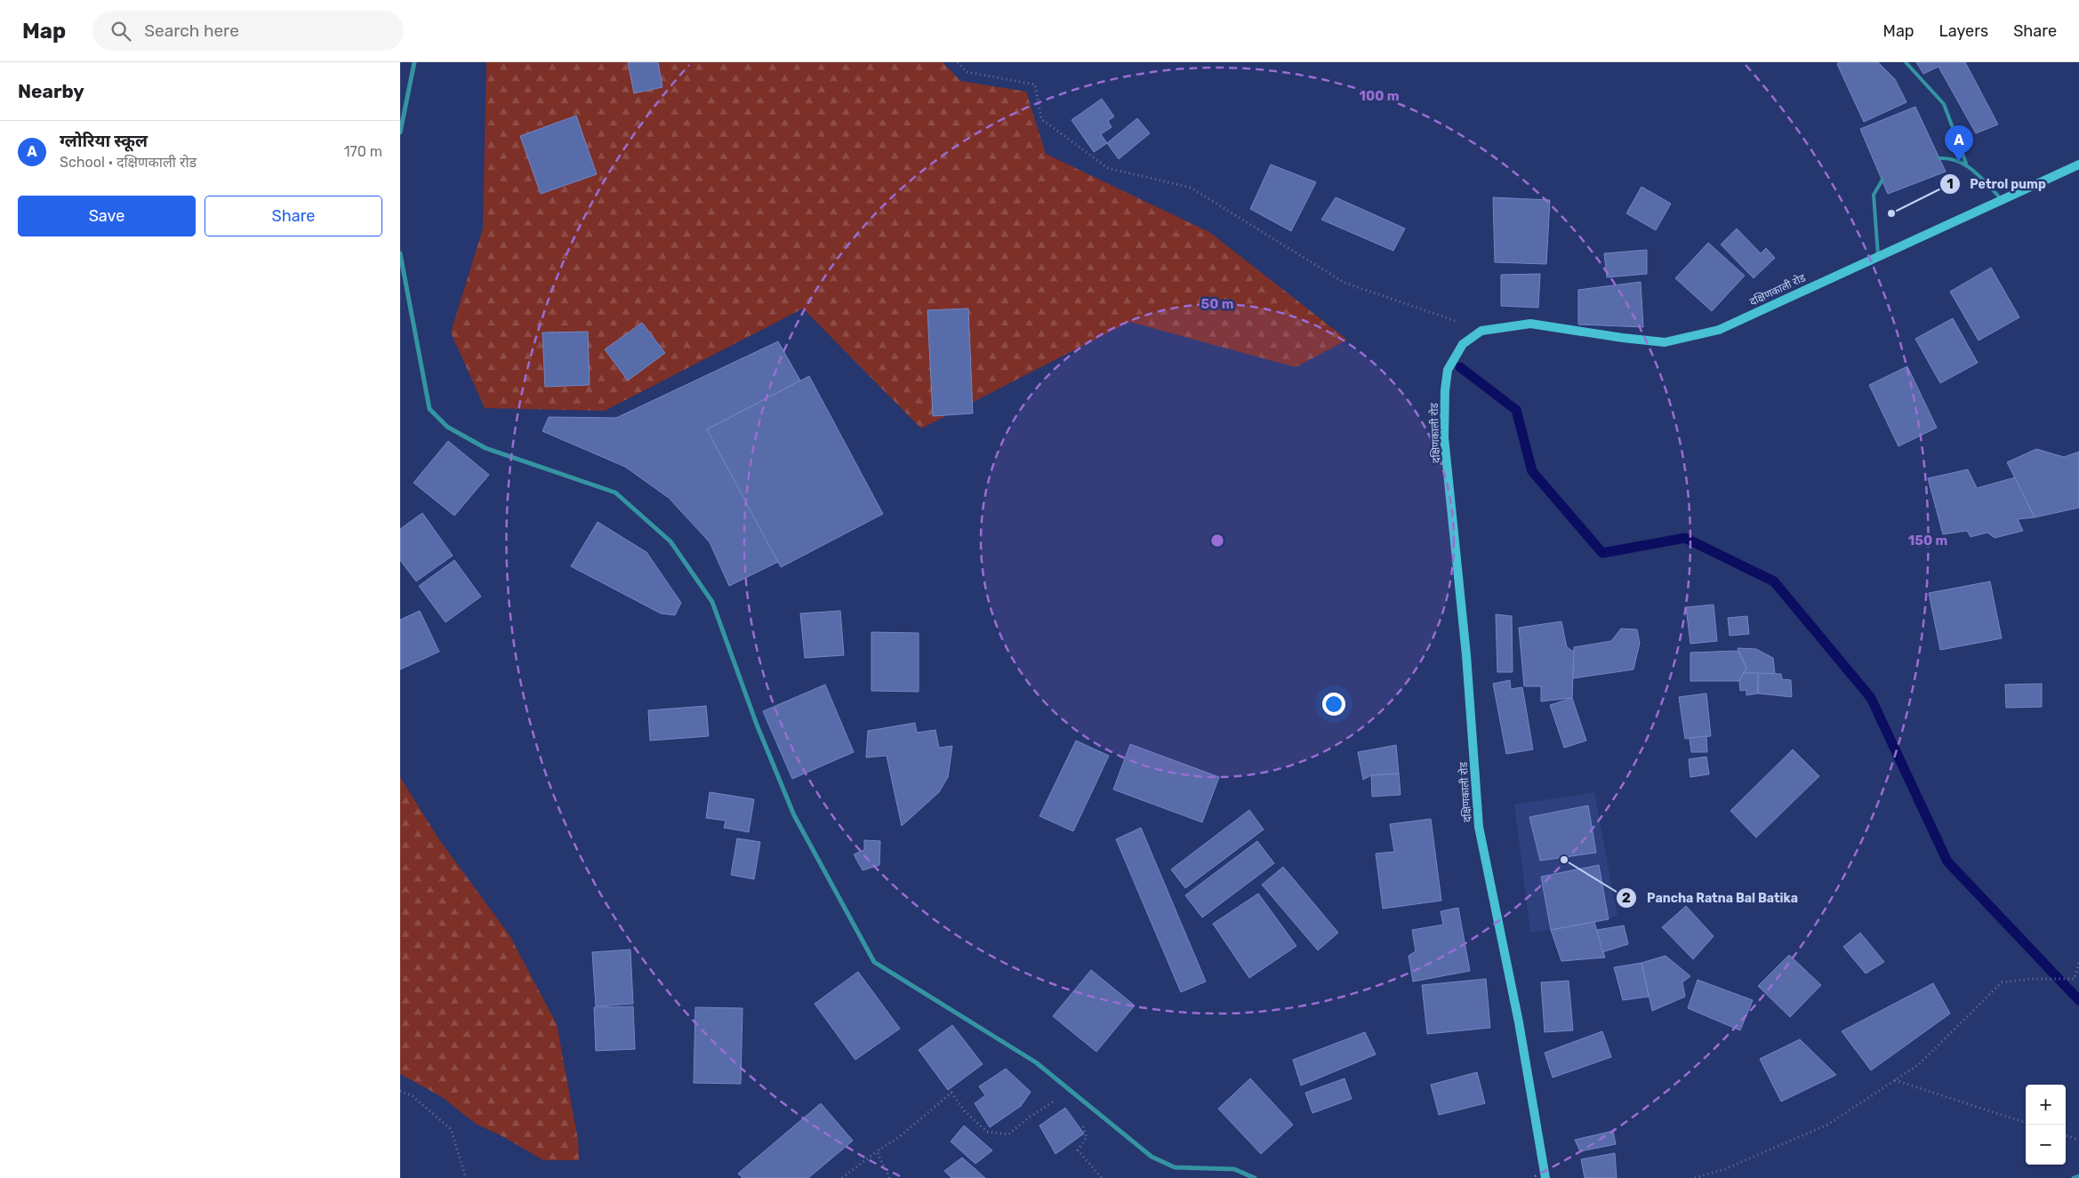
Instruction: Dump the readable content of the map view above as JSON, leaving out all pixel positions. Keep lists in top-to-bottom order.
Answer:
{
  "streets": {
    "main road": ["दक्षिणकाली रोड"]
  },
  "places": ["Petrol pump", "Pancha Ratna Bal Batika"],
  "page": {
    "header": "Map",
    "search": "Search here",
    "nav": ["Map", "Layers", "Share"],
    "heading": "Nearby",
    "list": [
      {
        "mark": "A",
        "name": "ग्लोरिया स्कूल",
        "note": "School · दक्षिणकाली रोड",
        "value": "170 m"
      }
    ],
    "pins": "A",
    "buttons": ["Save", "Share"],
    "map_buttons": ["+", "−"]
  },
  "rings": ["100 m", "50 m", "150 m"]
}
